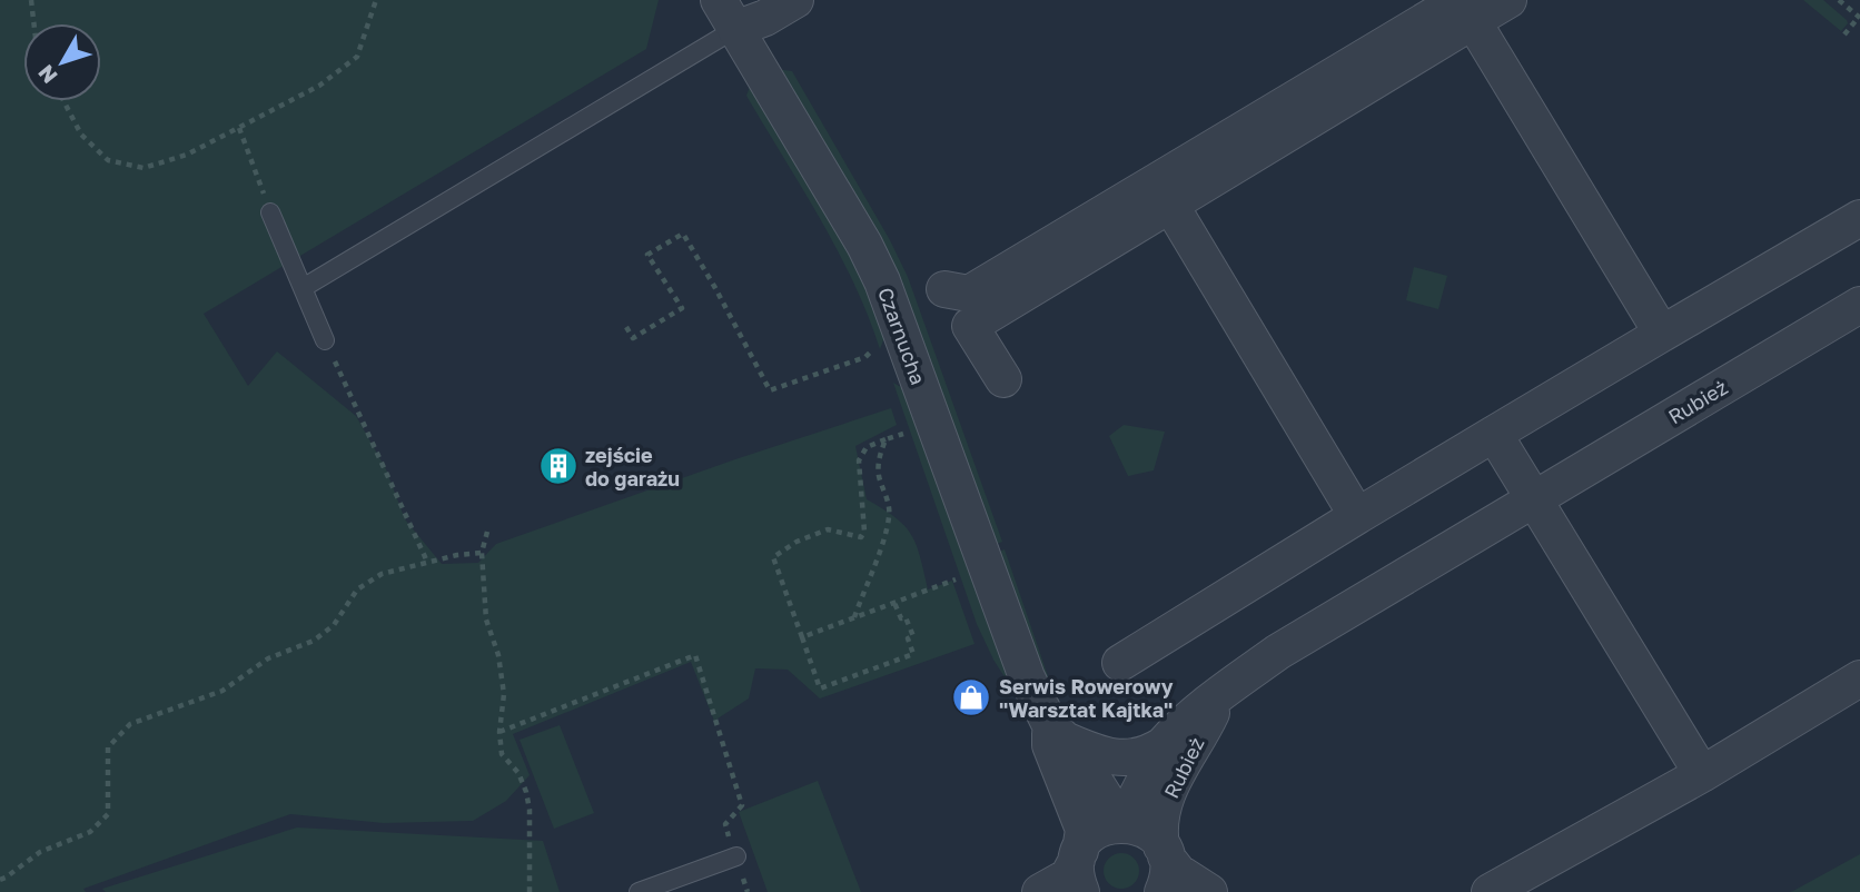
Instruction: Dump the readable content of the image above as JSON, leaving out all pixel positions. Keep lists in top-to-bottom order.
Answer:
{
  "streets": {
    "street": ["Czarnucha", "Rubież"]
  },
  "crossings": [
    ["Czarnucha", "Rubież"]
  ],
  "places": {
    "building": ["zejście do garażu"],
    "shop": ["Serwis Rowerowy \"Warsztat Kajtka\""]
  },
  "north": "bottom left"
}
